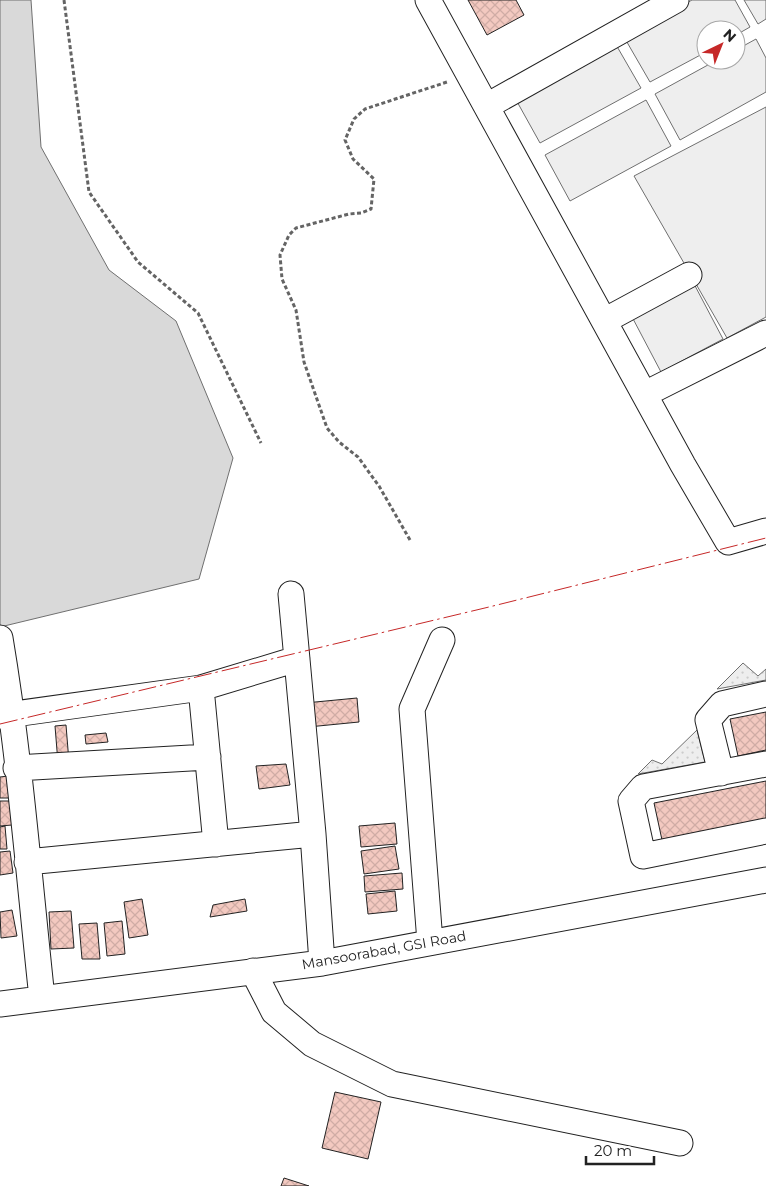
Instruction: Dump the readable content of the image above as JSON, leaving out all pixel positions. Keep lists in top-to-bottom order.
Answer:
{
  "streets": {
    "street": ["Mansoorabad, GSI Road"]
  },
  "scale_bar": "20 m",
  "north": "top right"
}
